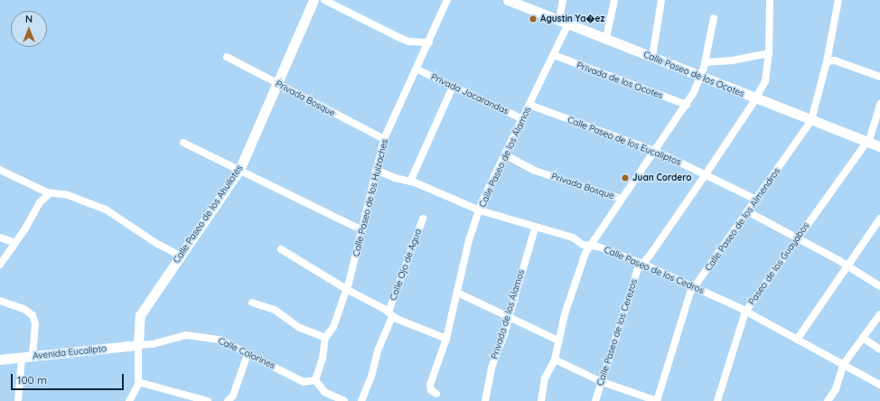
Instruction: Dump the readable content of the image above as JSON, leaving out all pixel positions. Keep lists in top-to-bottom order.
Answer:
{
  "streets": {
    "street": [
      "Calle Paseo de los Ocotes",
      "Privada de los Ocotes",
      "Privada Jacarandas",
      "Privada Bosque",
      "Calle Paseo de los Eucaliptos",
      "Calle Paseo de los Álamos",
      "Calle Paseo de los Huizaches",
      "Calle Paseo de los Ahuilotes",
      "Calle Paseo de los Almendros",
      "Paseo de los Guayabos",
      "Calle Ojo de Agua",
      "Calle Paseo de los Cedros",
      "Privada de los Álamos",
      "Calle Paseo de los Cerezos",
      "Avenida Eucalipto",
      "Calle Colorines"
    ]
  },
  "crossings": [
    ["Calle Paseo de los Ocotes", "Calle Paseo de los Álamos"],
    ["Calle Paseo de los Ocotes", "Calle Paseo de los Almendros"],
    ["Calle Paseo de los Ocotes", "Paseo de los Guayabos"],
    ["Calle Paseo de los Ocotes", "Calle Paseo de los Cerezos"],
    ["Privada de los Ocotes", "Calle Paseo de los Álamos"],
    ["Privada Jacarandas", "Calle Paseo de los Álamos"],
    ["Privada Jacarandas", "Calle Paseo de los Huizaches"],
    ["Privada Bosque", "Calle Paseo de los Álamos"],
    ["Privada Bosque", "Calle Paseo de los Huizaches"],
    ["Privada Bosque", "Calle Paseo de los Ahuilotes"],
    ["Calle Paseo de los Eucaliptos", "Calle Paseo de los Álamos"],
    ["Calle Paseo de los Eucaliptos", "Calle Paseo de los Almendros"],
    ["Calle Paseo de los Eucaliptos", "Calle Paseo de los Cerezos"],
    ["Calle Paseo de los Álamos", "Calle Paseo de los Cedros"],
    ["Calle Paseo de los Huizaches", "Calle Paseo de los Cedros"],
    ["Calle Paseo de los Huizaches", "Calle Colorines"],
    ["Calle Paseo de los Ahuilotes", "Avenida Eucalipto"],
    ["Calle Paseo de los Ahuilotes", "Calle Colorines"],
    ["Calle Paseo de los Almendros", "Calle Paseo de los Cedros"],
    ["Paseo de los Guayabos", "Calle Paseo de los Cedros"],
    ["Calle Paseo de los Cedros", "Privada de los Álamos"],
    ["Calle Paseo de los Cedros", "Calle Paseo de los Cerezos"],
    ["Avenida Eucalipto", "Calle Colorines"]
  ],
  "places": ["Agustin Ya�ez", "Juan Cordero"],
  "scale_bar": "100 m",
  "north": "top"
}
